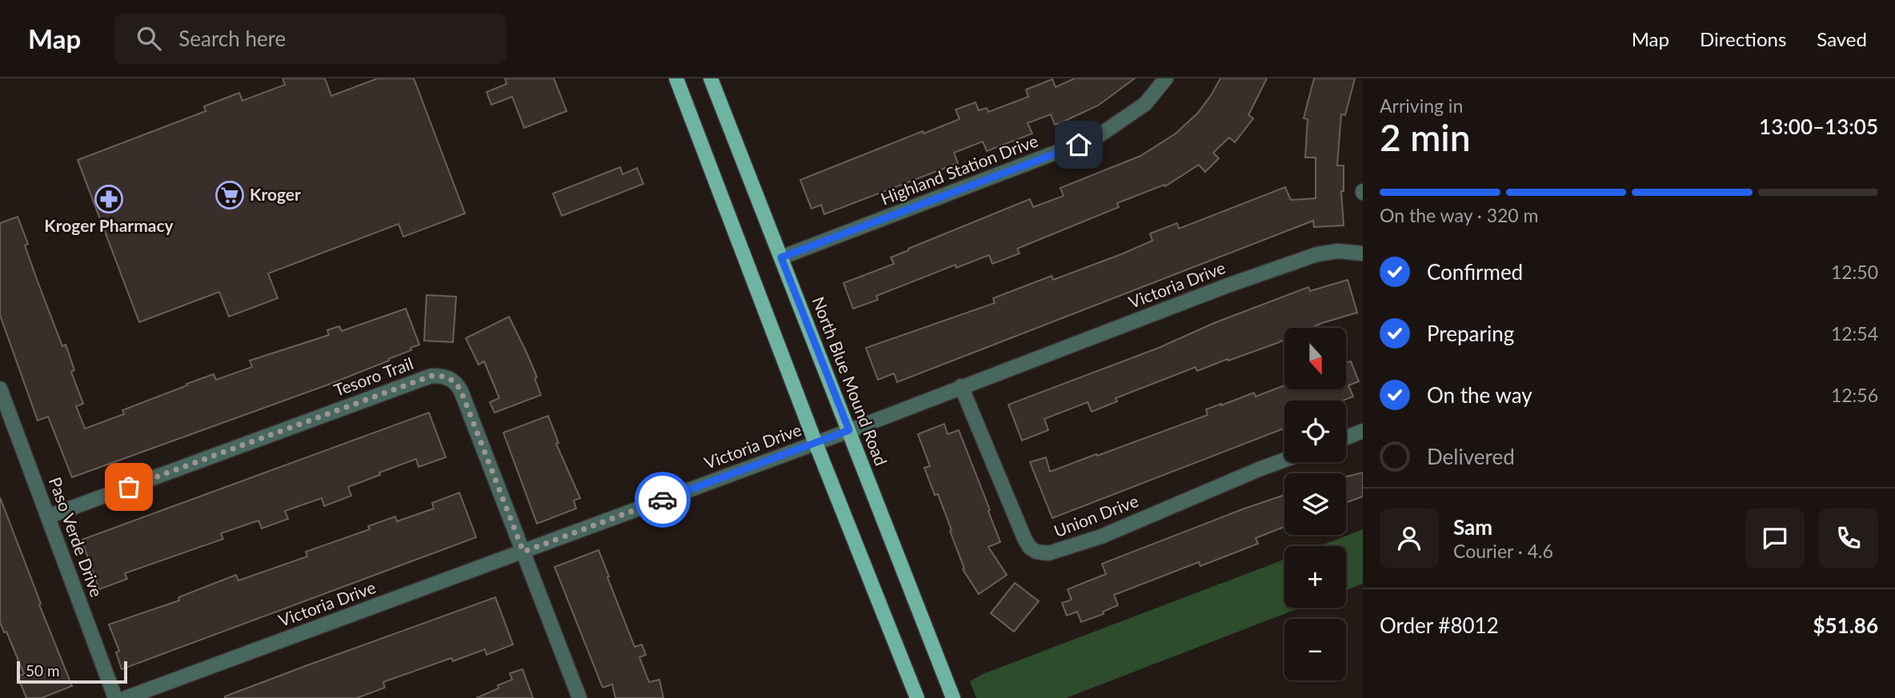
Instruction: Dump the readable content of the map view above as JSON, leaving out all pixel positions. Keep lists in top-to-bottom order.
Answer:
{
  "streets": {
    "main road": ["North Blue Mound Road"],
    "street": [
      "Highland Station Drive",
      "Victoria Drive",
      "Tesoro Trail",
      "Union Drive",
      "Paso Verde Drive"
    ]
  },
  "crossings": [
    ["Highland Station Drive", "North Blue Mound Road"],
    ["Victoria Drive", "Tesoro Trail"],
    ["Victoria Drive", "North Blue Mound Road"],
    ["Victoria Drive", "Union Drive"],
    ["Tesoro Trail", "Paso Verde Drive"]
  ],
  "places": {
    "supermarket": ["Kroger"],
    "pharmacy": ["Kroger Pharmacy"]
  },
  "scale_bar": "50 m",
  "north": "bottom",
  "page": {
    "header": "Map",
    "search": "Search here",
    "nav": ["Map", "Directions", "Saved"],
    "heading": ["2 min", "Arriving in", "13:00–13:05"],
    "panel": [
      "Sam",
      "Courier · 4.6",
      "Order #8012",
      "$51.86"
    ],
    "bar": "On the way · 320 m",
    "list": [
      ["Confirmed", "12:50"],
      ["Preparing", "12:54"],
      ["On the way", "12:56"],
      "Delivered"
    ],
    "map_buttons": ["+", "−"],
    "scale": "50 m"
  }
}
